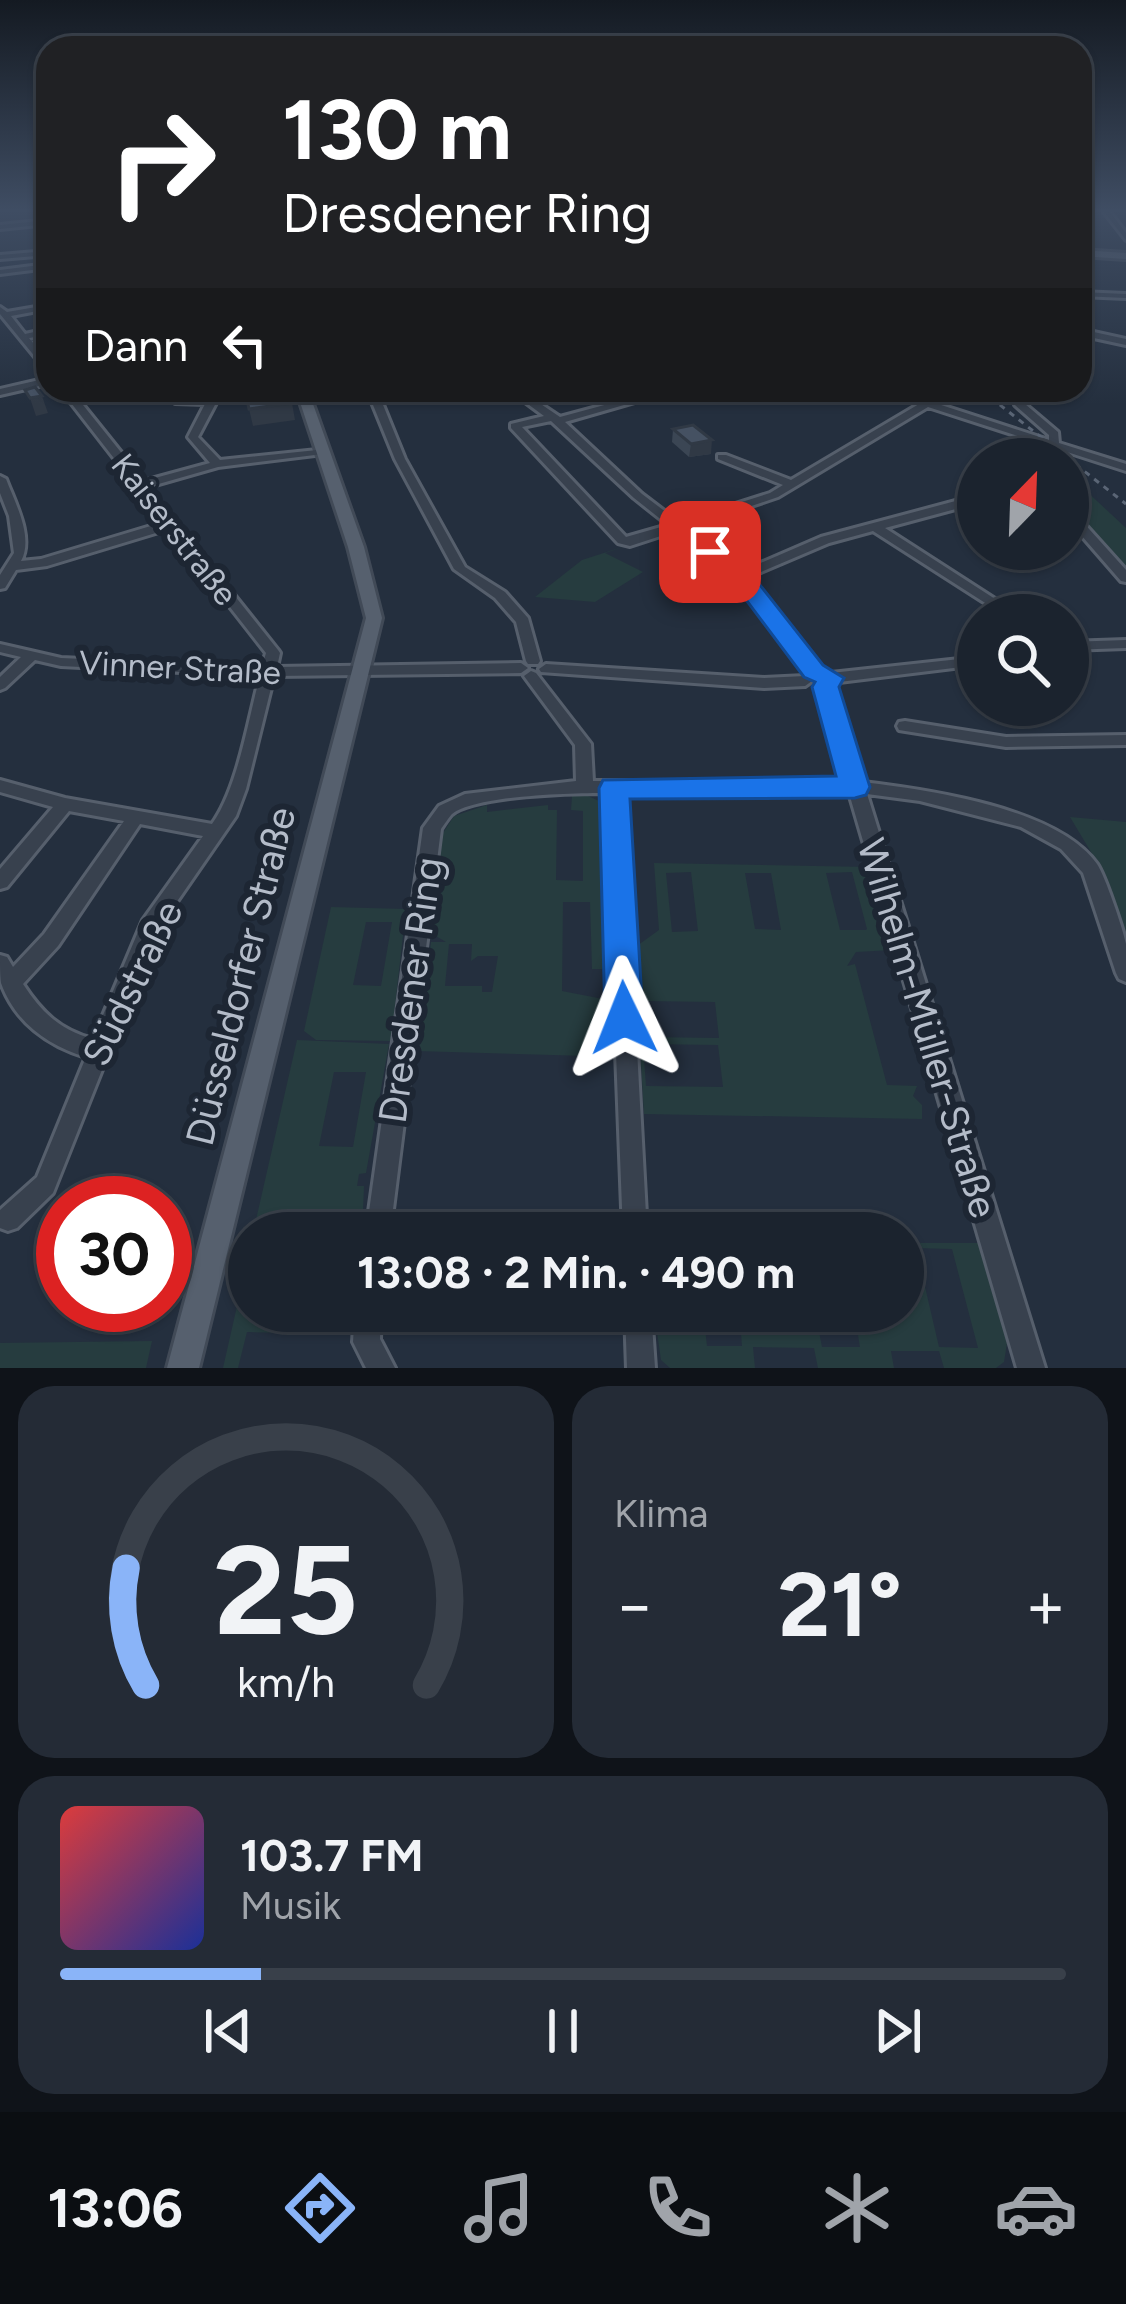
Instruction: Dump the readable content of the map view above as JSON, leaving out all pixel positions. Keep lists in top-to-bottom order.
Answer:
{
  "streets": {
    "main road": ["Düsseldorfer Straße"],
    "street": [
      "Kaiserstraße",
      "Vinner Straße",
      "Südstraße",
      "Dresdener Ring",
      "Wilhelm-Müller-Straße"
    ]
  },
  "crossings": [
    ["Kaiserstraße", "Vinner Straße"],
    ["Kaiserstraße", "Südstraße"],
    ["Vinner Straße", "Düsseldorfer Straße"],
    ["Vinner Straße", "Südstraße"],
    ["Dresdener Ring", "Wilhelm-Müller-Straße"]
  ],
  "north": "top right",
  "page": {
    "turn": ["130 m", "Dresdener Ring"],
    "then": "Dann",
    "limit": "30",
    "trip": "13:08 · 2 Min. · 490 m",
    "tile": "Klima",
    "heat": ["−", "21°", "+"],
    "song": ["103.7 FM", "Musik"],
    "tabs": "13:06",
    "gauge": ["25", "km/h"]
  }
}
